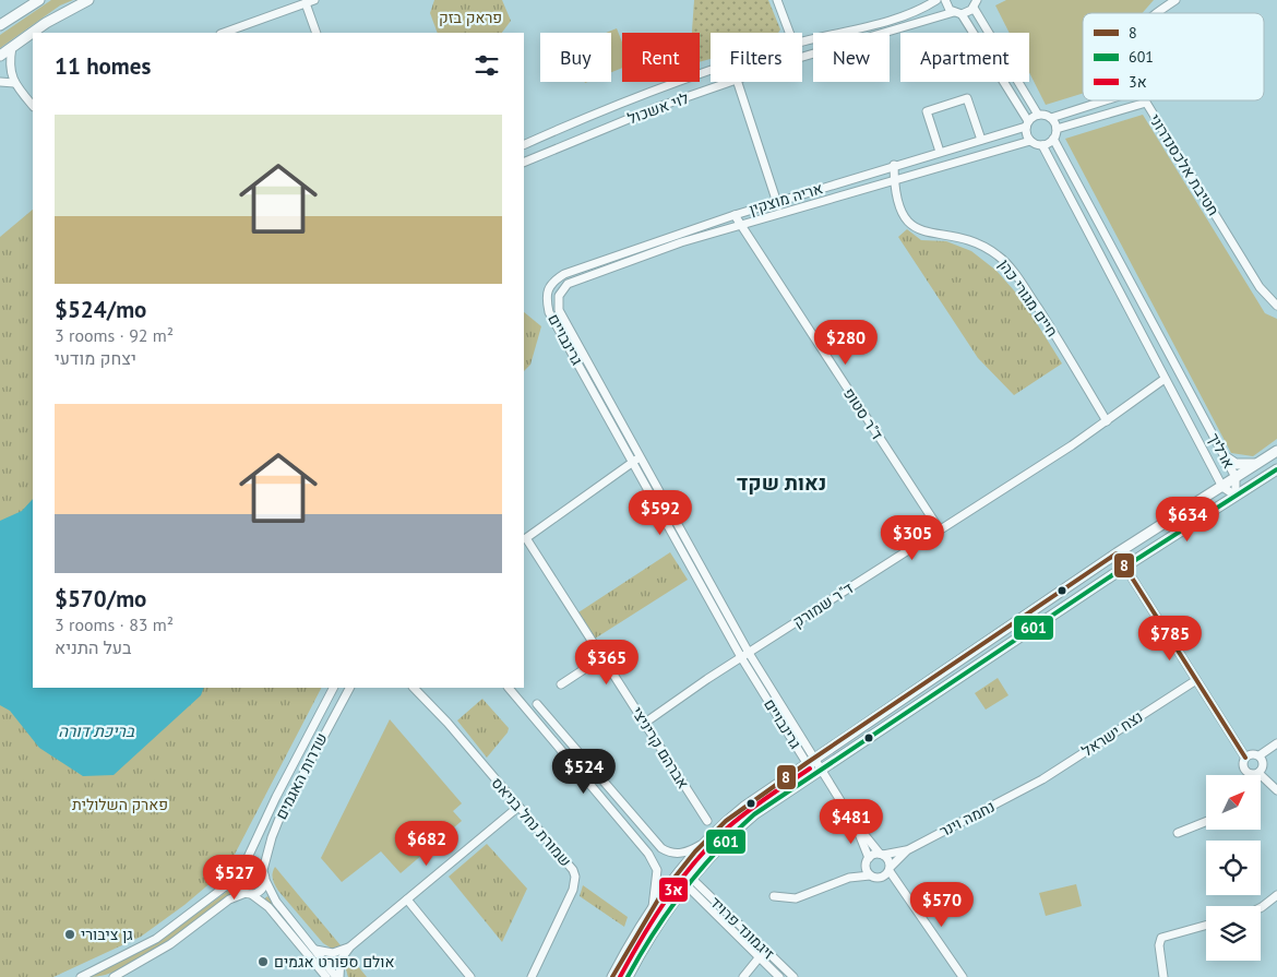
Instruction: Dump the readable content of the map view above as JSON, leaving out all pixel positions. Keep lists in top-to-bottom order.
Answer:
{
  "streets": {
    "street": [
      "לוי אשכול",
      "חטיבת אלכסנדרוני",
      "אריה מוצקין",
      "חיים מגורי כהן",
      "גרינבויים",
      "ד\"ר סטופ",
      "ארליך",
      "ד\"ר שמורק",
      "נצח ישראל",
      "אברהם קריניצי",
      "שדרות האגמים",
      "נחמה וינר",
      "שמורת נחל בניאס",
      "זיגמונד פרויד"
    ]
  },
  "crossings": [
    ["אריה מוצקין", "חיים מגורי כהן"],
    ["אריה מוצקין", "גרינבויים"],
    ["אריה מוצקין", "ד\"ר סטופ"],
    ["אריה מוצקין", "ארליך"],
    ["חיים מגורי כהן", "ד\"ר שמורק"],
    ["גרינבויים", "ד\"ר שמורק"],
    ["גרינבויים", "אברהם קריניצי"],
    ["ד\"ר סטופ", "ד\"ר שמורק"],
    ["ארליך", "ד\"ר שמורק"],
    ["ד\"ר שמורק", "אברהם קריניצי"],
    ["נצח ישראל", "נחמה וינר"]
  ],
  "districts": ["נאות שקד"],
  "water": ["בריכת דורה"],
  "parks": ["פראק בזק", "פארק השלולית"],
  "places": ["גן ציבורי", "אולם ספורט אגמים"],
  "lines": ["transit line 601", "transit line 8", "transit line 3א"],
  "legend": ["8", "601", "3א"],
  "north": "top right",
  "page": {
    "chip": [
      "Buy",
      "Rent",
      "Filters",
      "New",
      "Apartment"
    ],
    "heading": "11 homes",
    "list": [
      {
        "name": "$524/mo",
        "note": "3 rooms · 92 m² · יצחק מודעי"
      },
      {
        "name": "$570/mo",
        "note": "3 rooms · 83 m² · בעל התניא"
      }
    ],
    "price": [
      "$280",
      "$592",
      "$634",
      "$305",
      "$785",
      "$365",
      "$524",
      "$481",
      "$682",
      "$527",
      "$570"
    ]
  }
}
